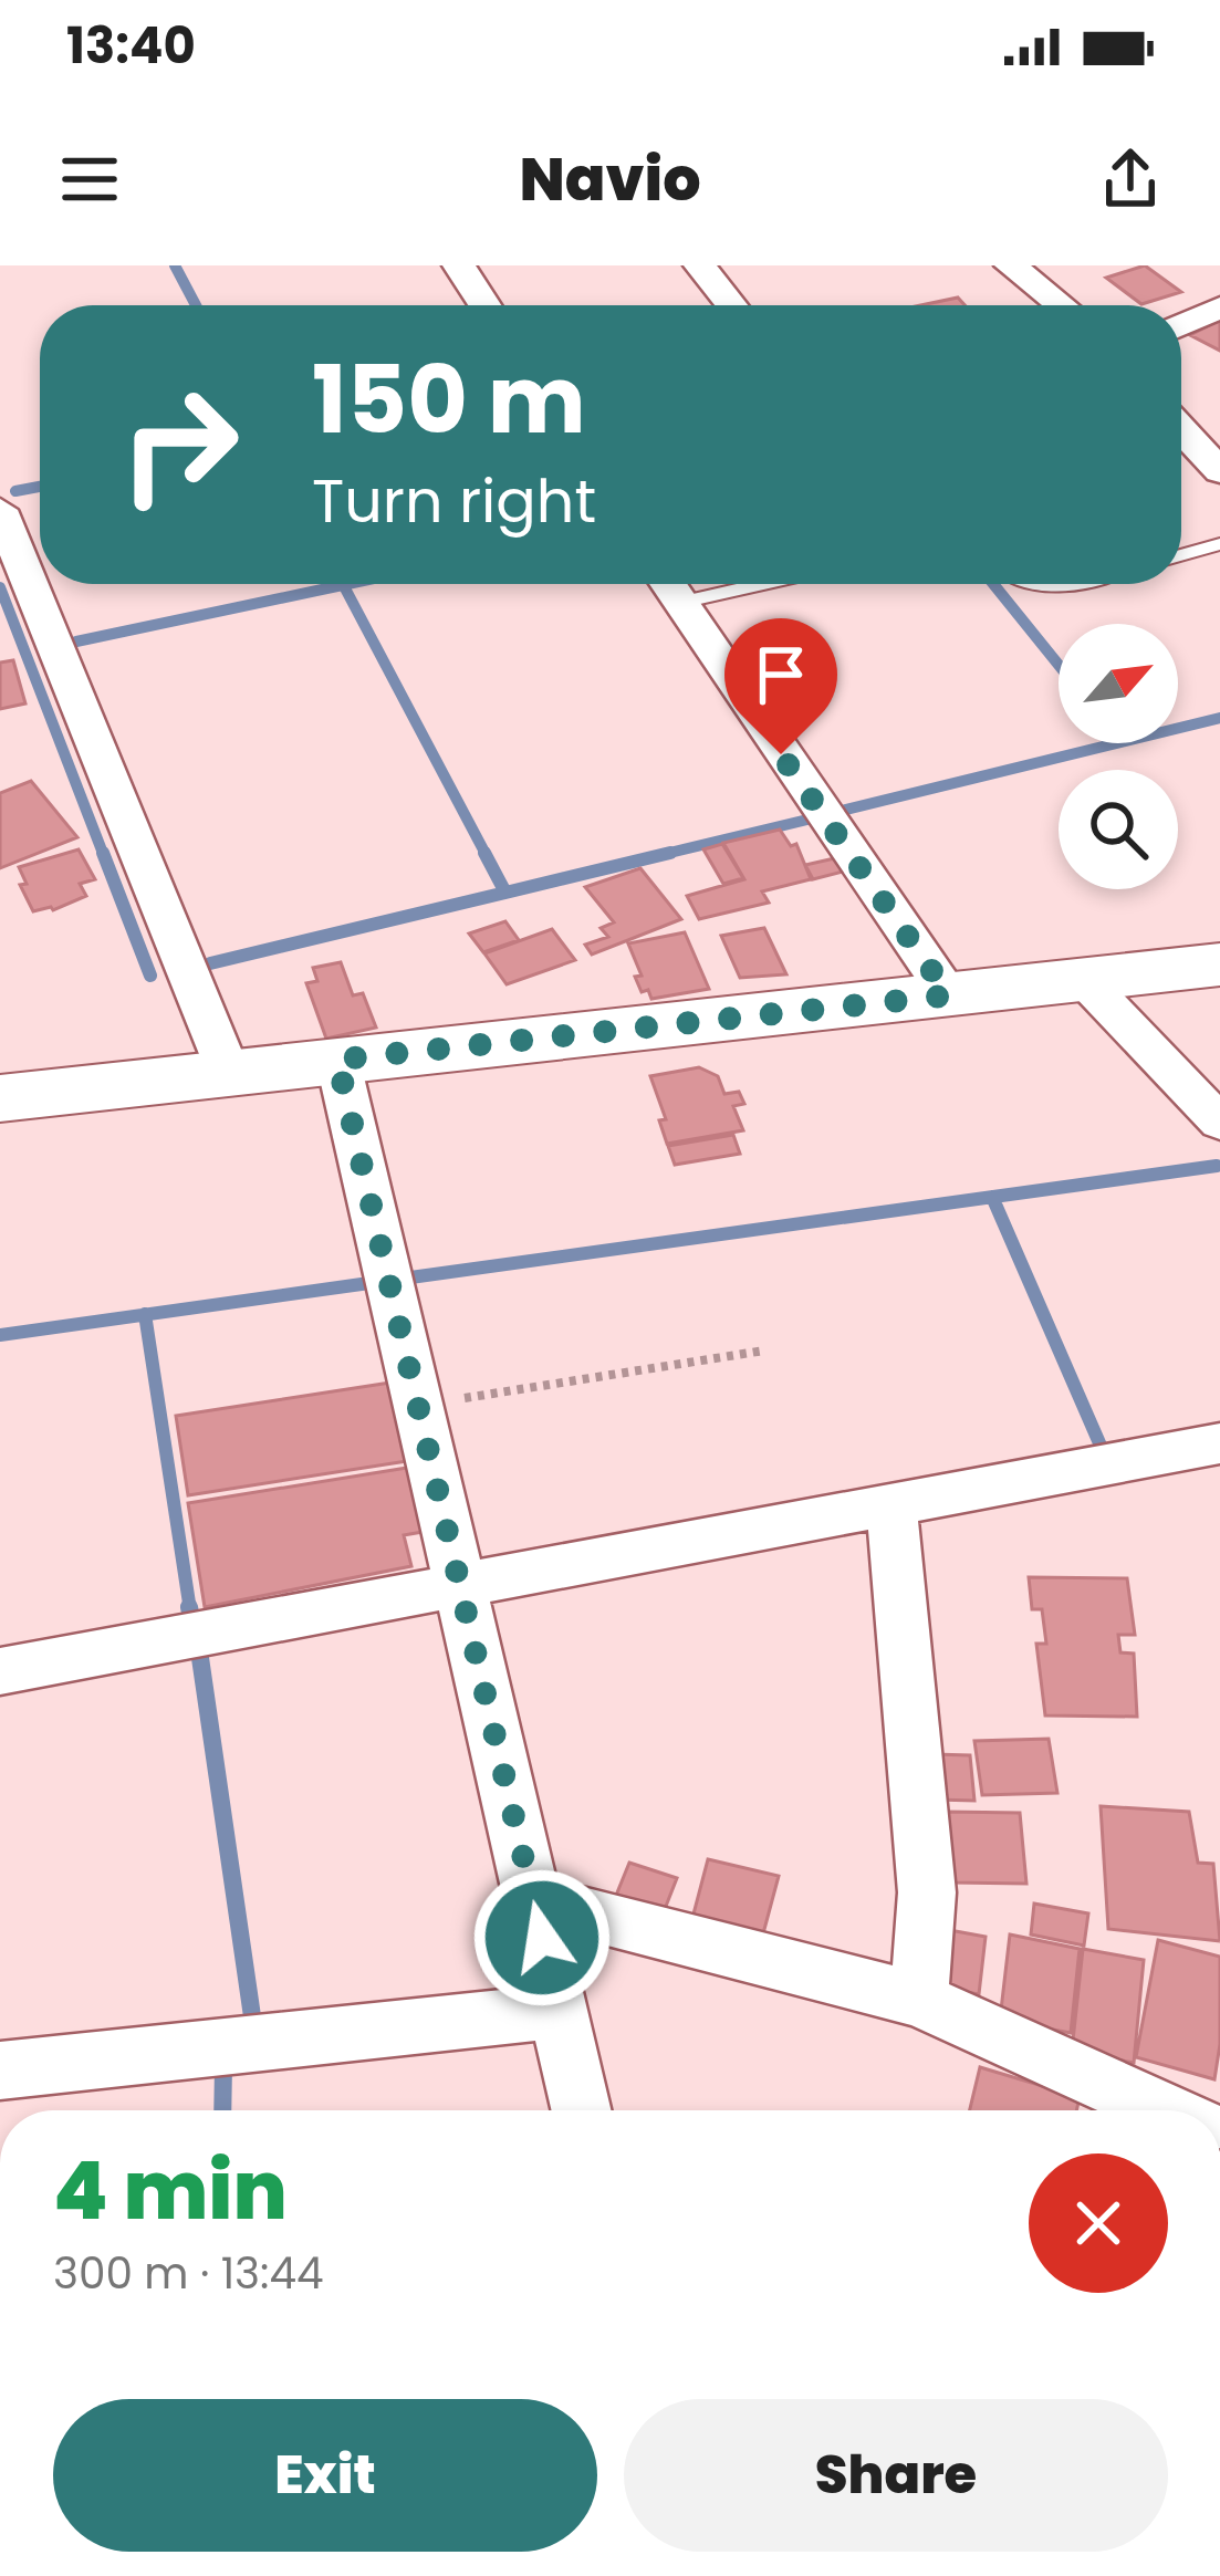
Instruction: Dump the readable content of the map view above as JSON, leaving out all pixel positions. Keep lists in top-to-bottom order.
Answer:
{
  "north": "top right",
  "page": {
    "status": "13:40",
    "header": "Navio",
    "turn": ["150 m", "Turn right"],
    "heading": ["4 min", "300 m · 13:44"],
    "buttons": ["Exit", "Share"]
  }
}
